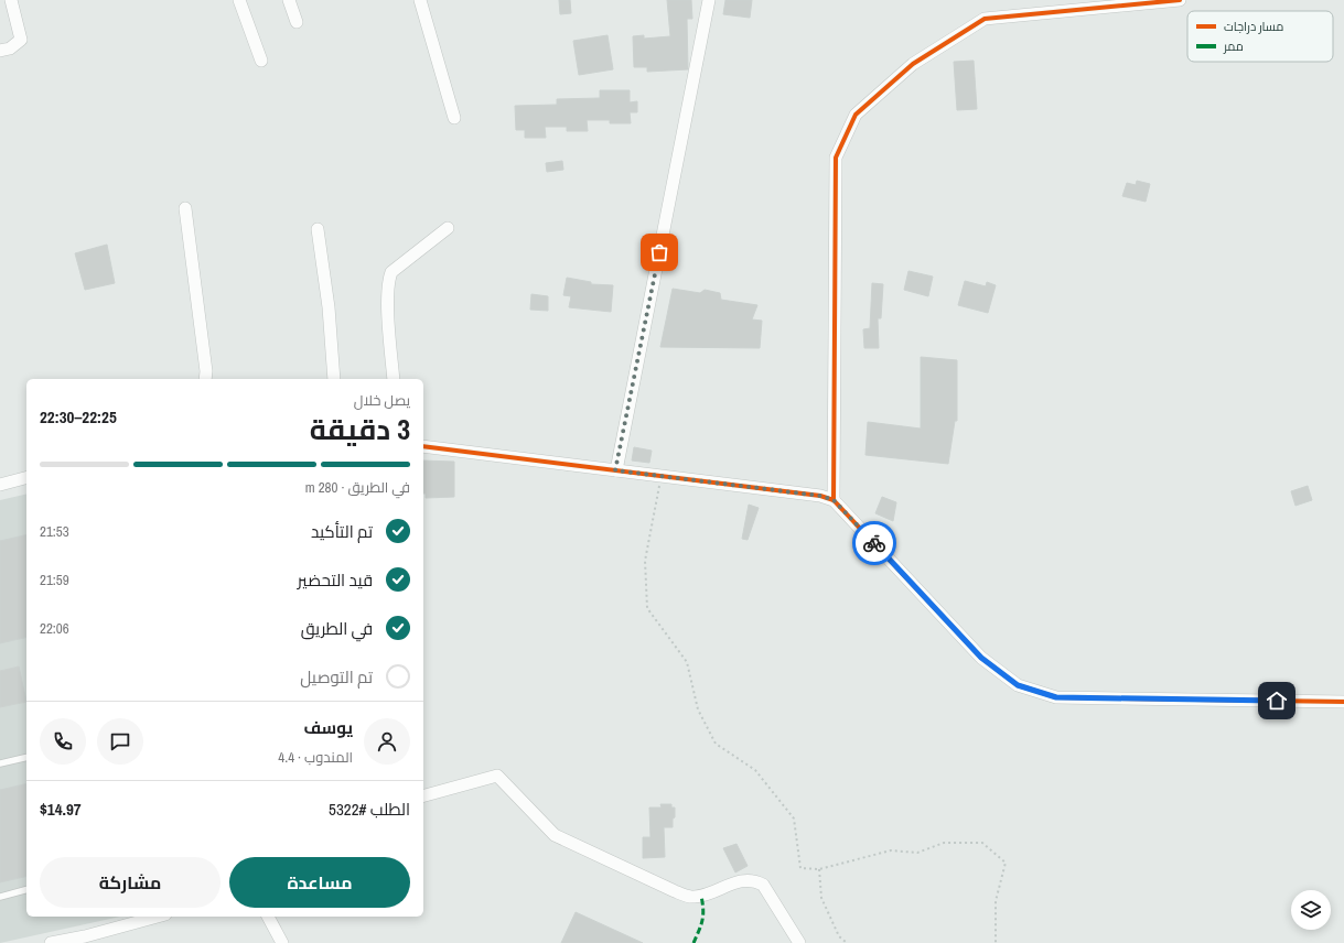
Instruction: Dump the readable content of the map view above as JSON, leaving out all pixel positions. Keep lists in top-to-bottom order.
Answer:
{
  "legend": ["مسار دراجات", "ممر"],
  "page": {
    "heading": ["3 دقيقة", "يصل خلال", "22:25–22:30"],
    "panel": [
      "يوسف",
      "المندوب · 4.4",
      "الطلب #5322",
      "$14.97"
    ],
    "bar": "في الطريق · 280 m",
    "list": [
      ["تم التأكيد", "21:53"],
      ["قيد التحضير", "21:59"],
      ["في الطريق", "22:06"],
      "تم التوصيل"
    ],
    "buttons": ["مساعدة", "مشاركة"]
  }
}
